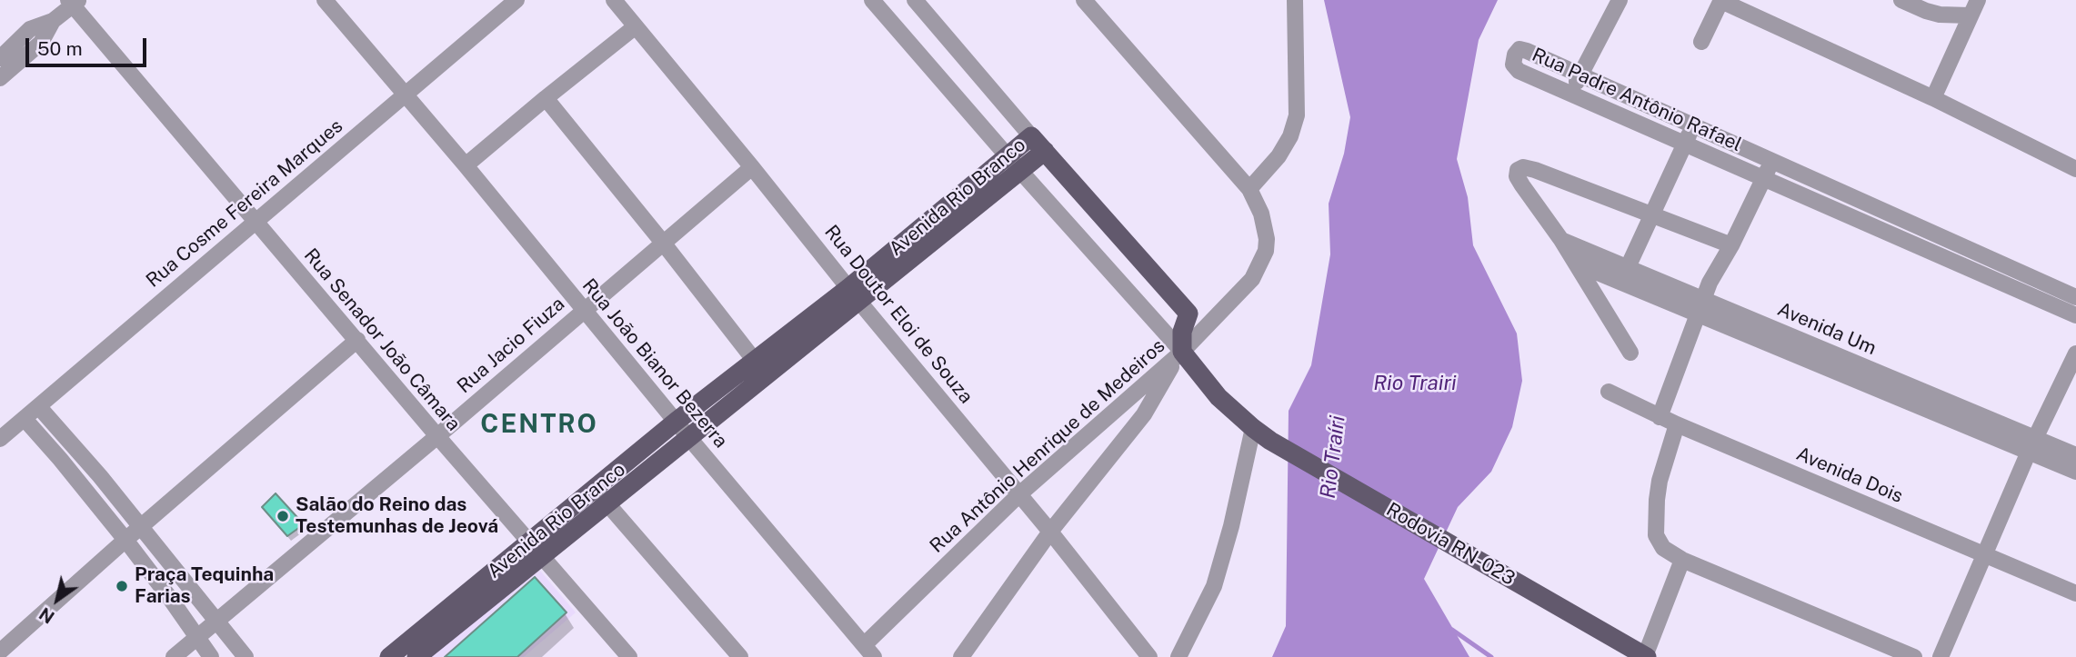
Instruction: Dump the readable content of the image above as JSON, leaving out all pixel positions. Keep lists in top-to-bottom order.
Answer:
{
  "streets": {
    "main road": ["Avenida Rio Branco", "Rodovia RN-023"],
    "street": [
      "Rua Padre Antônio Rafael",
      "Rua Cosme Fereira Marques",
      "Rua Doutor Eloi de Souza",
      "Avenida Um",
      "Rua Senador João Câmara",
      "Rua Jacio Fiuza",
      "Rua João Bianor Bezerra",
      "Rua Antônio Henrique de Medeiros",
      "Avenida Dois"
    ]
  },
  "crossings": [
    ["Avenida Rio Branco", "Rua Doutor Eloi de Souza"],
    ["Avenida Rio Branco", "Rua Senador João Câmara"],
    ["Avenida Rio Branco", "Rua João Bianor Bezerra"],
    ["Rua Cosme Fereira Marques", "Rua Senador João Câmara"],
    ["Rua Cosme Fereira Marques", "Rua João Bianor Bezerra"],
    ["Rua Doutor Eloi de Souza", "Rua Jacio Fiuza"],
    ["Rua Doutor Eloi de Souza", "Rua Antônio Henrique de Medeiros"],
    ["Rua Senador João Câmara", "Rua Jacio Fiuza"],
    ["Rua Jacio Fiuza", "Rua João Bianor Bezerra"],
    ["Rua João Bianor Bezerra", "Rua Antônio Henrique de Medeiros"],
    ["Rua Antônio Henrique de Medeiros", "Rodovia RN-023"]
  ],
  "districts": ["CENTRO"],
  "water": ["Rio Trairi", "Rio Traíri"],
  "places": ["Salão do Reino das Testemunhas de Jeová", "Praça Tequinha Farias"],
  "scale_bar": "50 m",
  "north": "bottom left"
}
